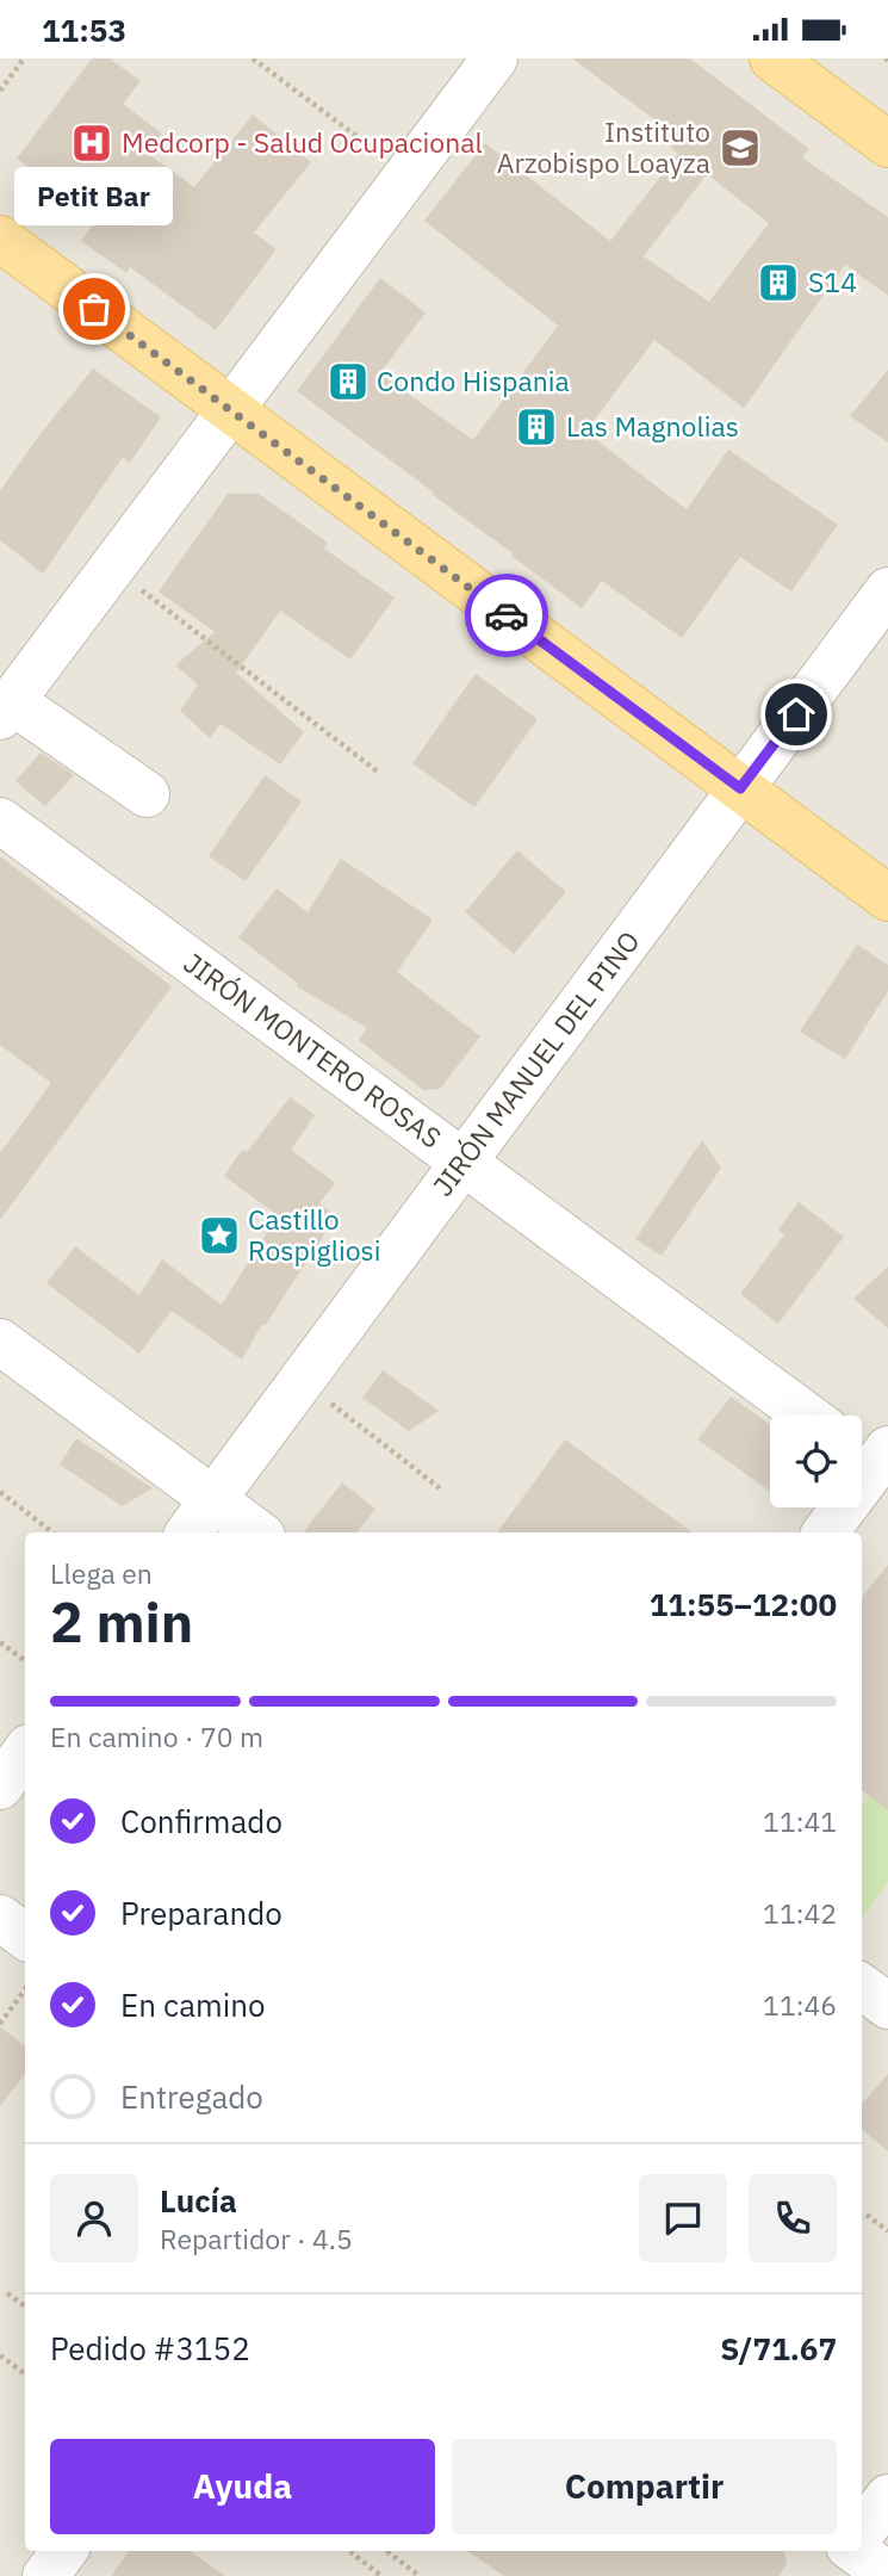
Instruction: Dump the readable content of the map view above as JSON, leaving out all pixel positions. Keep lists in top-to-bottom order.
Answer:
{
  "streets": {
    "street": ["JIRÓN MONTERO ROSAS", "JIRÓN MANUEL DEL PINO"]
  },
  "crossings": [
    ["JIRÓN MONTERO ROSAS", "JIRÓN MANUEL DEL PINO"]
  ],
  "places": {
    "hospital": ["Medcorp - Salud Ocupacional"],
    "school or university": ["Instituto Arzobispo Loayza"],
    "building": ["S14", "Condo Hispania", "Las Magnolias"],
    "other": ["Petit Bar"],
    "place": ["Castillo Rospigliosi"]
  },
  "page": {
    "status": "11:53",
    "bubble": "Petit Bar",
    "heading": ["2 min", "Llega en", "11:55–12:00"],
    "panel": [
      "Lucía",
      "Repartidor · 4.5",
      "Pedido #3152",
      "S/71.67"
    ],
    "bar": "En camino · 70 m",
    "list": [
      ["Confirmado", "11:41"],
      ["Preparando", "11:42"],
      ["En camino", "11:46"],
      "Entregado"
    ],
    "buttons": ["Ayuda", "Compartir"]
  }
}
